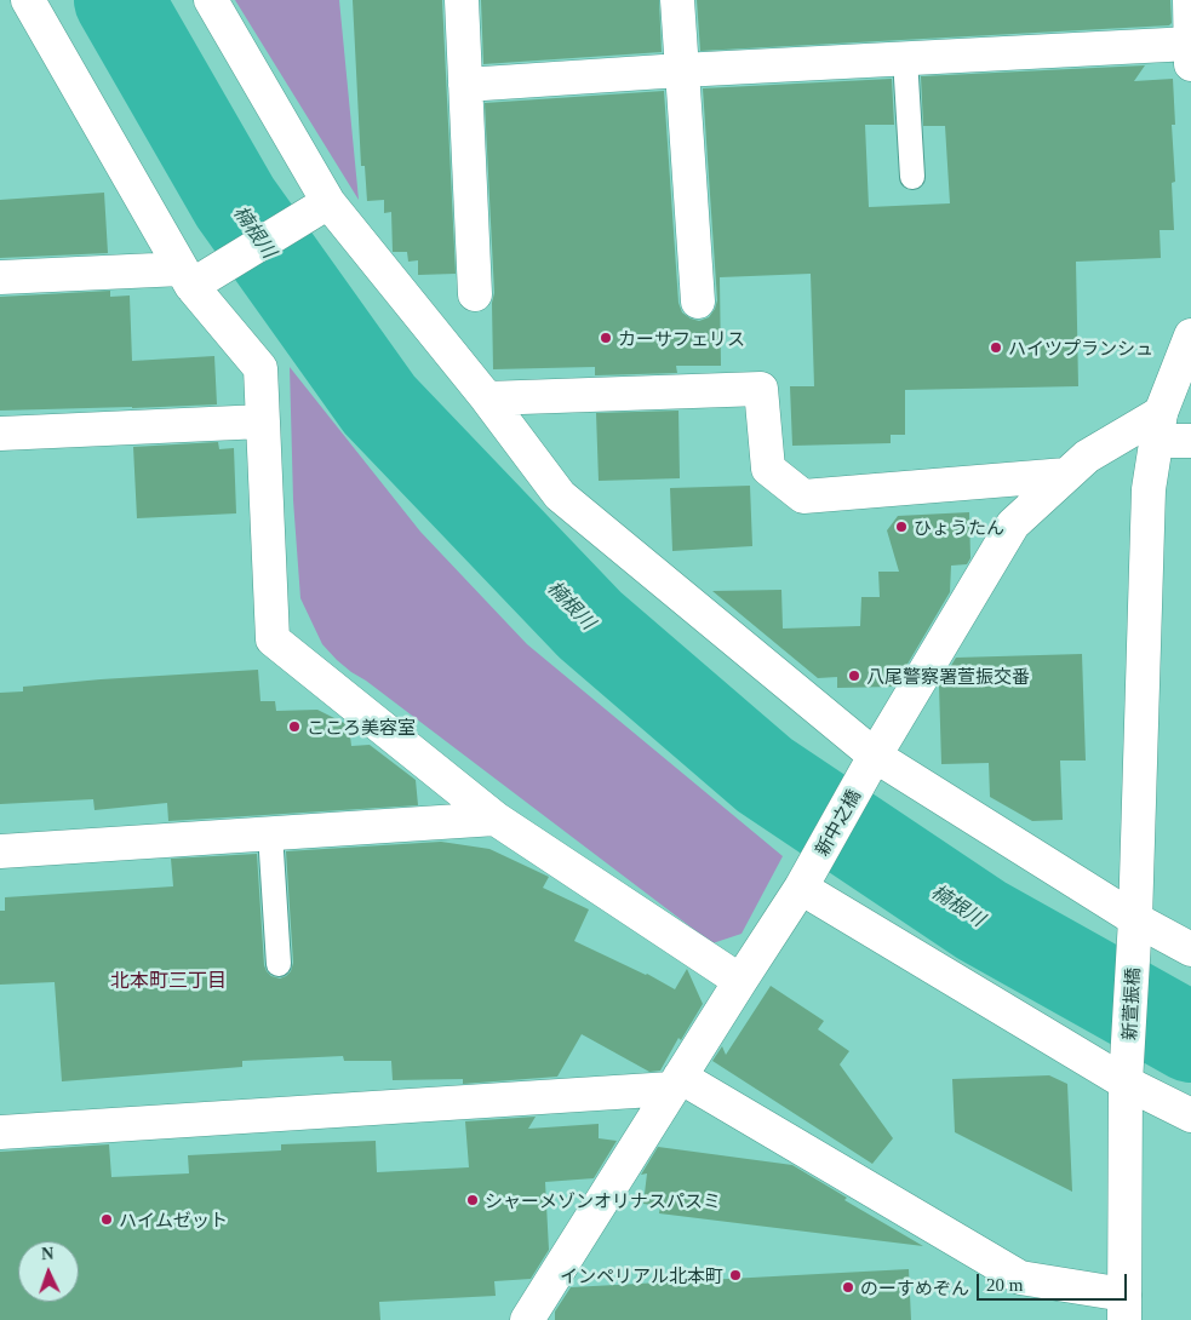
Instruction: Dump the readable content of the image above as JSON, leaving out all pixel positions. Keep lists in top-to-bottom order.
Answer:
{
  "streets": {
    "street": ["新中之橋", "新萱振橋"]
  },
  "crossings": [
    ["新中之橋", "新萱振橋"]
  ],
  "districts": ["北本町三丁目"],
  "water": ["楠根川"],
  "places": [
    "カーサフェリス",
    "ハイツプランシュ",
    "ひょうたん",
    "八尾警察署萱振交番",
    "こころ美容室",
    "シャーメゾンオリナスパスミ",
    "ハイムゼット",
    "インペリアル北本町",
    "のーすめぞん"
  ],
  "scale_bar": "20 m",
  "north": "top"
}
